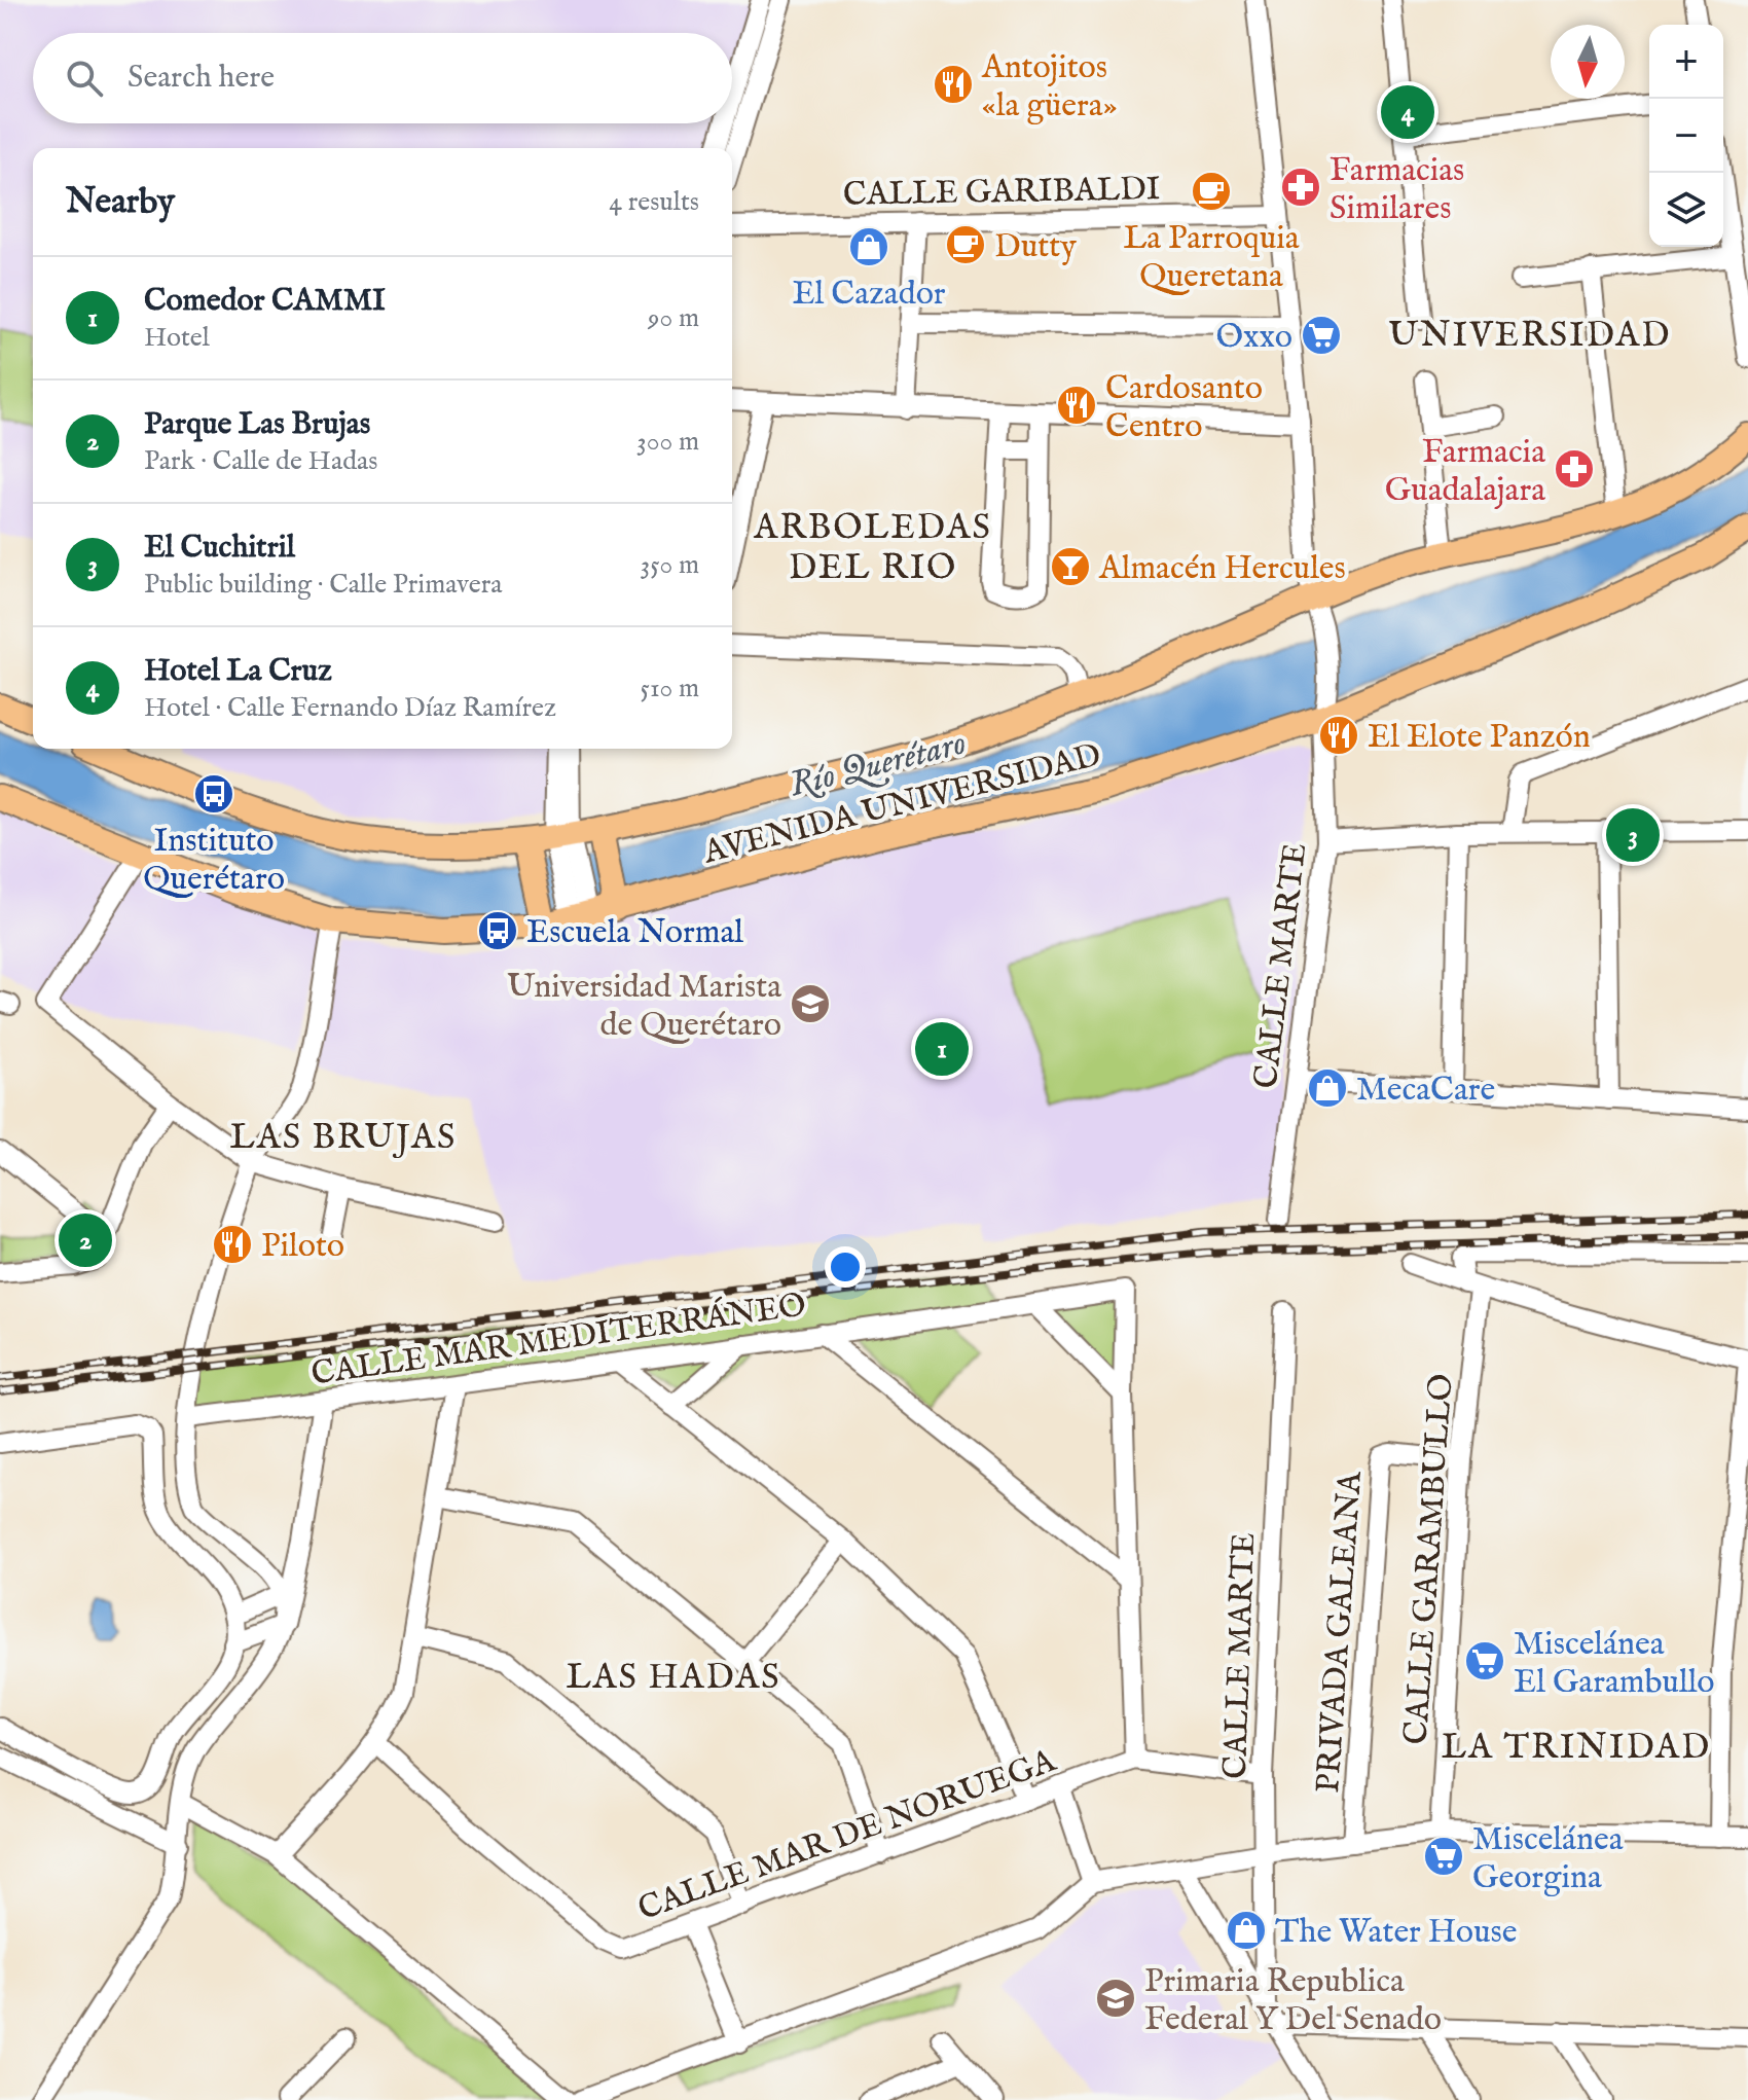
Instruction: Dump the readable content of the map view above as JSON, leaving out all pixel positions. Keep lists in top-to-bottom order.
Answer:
{
  "streets": {
    "main road": ["AVENIDA UNIVERSIDAD"],
    "street": [
      "CALLE GARIBALDI",
      "CALLE MARTE",
      "CALLE MAR MEDITERRÁNEO",
      "CALLE GARAMBULLO",
      "PRIVADA GALEANA",
      "CALLE MAR DE NORUEGA"
    ]
  },
  "crossings": [
    ["CALLE GARIBALDI", "CALLE MARTE"],
    ["AVENIDA UNIVERSIDAD", "CALLE MARTE"],
    ["CALLE MARTE", "CALLE MAR DE NORUEGA"],
    ["CALLE MAR MEDITERRÁNEO", "CALLE MAR DE NORUEGA"],
    ["CALLE GARAMBULLO", "PRIVADA GALEANA"]
  ],
  "districts": [
    "UNIVERSIDAD",
    "ARBOLEDAS DEL RIO",
    "LAS BRUJAS",
    "LAS HADAS",
    "LA TRINIDAD"
  ],
  "water": ["Río Querétaro"],
  "places": {
    "restaurant": [
      "Antojitos «la güera»",
      "Cardosanto Centro",
      "El Elote Panzón",
      "Piloto"
    ],
    "pharmacy": ["Farmacias Similares", "Farmacia Guadalajara"],
    "cafe": ["La Parroquia Queretana", "Dutty"],
    "shop": ["El Cazador", "MecaCare", "The Water House"],
    "supermarket": ["Oxxo", "Miscelánea El Garambullo", "Miscelánea Georgina"],
    "bar": ["Almacén Hercules"],
    "bus stop": ["Instituto Querétaro", "Escuela Normal"],
    "school or university": ["Universidad Marista de Querétaro", "Primaria Republica Federal Y Del Senado"]
  },
  "north": "bottom",
  "page": {
    "map_buttons": ["+", "−"],
    "search": "Search here",
    "pins": [
      "4",
      "3",
      "1",
      "2"
    ],
    "heading": ["Nearby", "4 results"],
    "list": [
      {
        "mark": "1",
        "name": "Comedor CAMMI",
        "note": "Hotel",
        "value": "90 m"
      },
      {
        "mark": "2",
        "name": "Parque Las Brujas",
        "note": "Park · Calle de Hadas",
        "value": "300 m"
      },
      {
        "mark": "3",
        "name": "El Cuchitril",
        "note": "Public building · Calle Primavera",
        "value": "350 m"
      },
      {
        "mark": "4",
        "name": "Hotel La Cruz",
        "note": "Hotel · Calle Fernando Díaz Ramírez",
        "value": "510 m"
      }
    ]
  }
}
